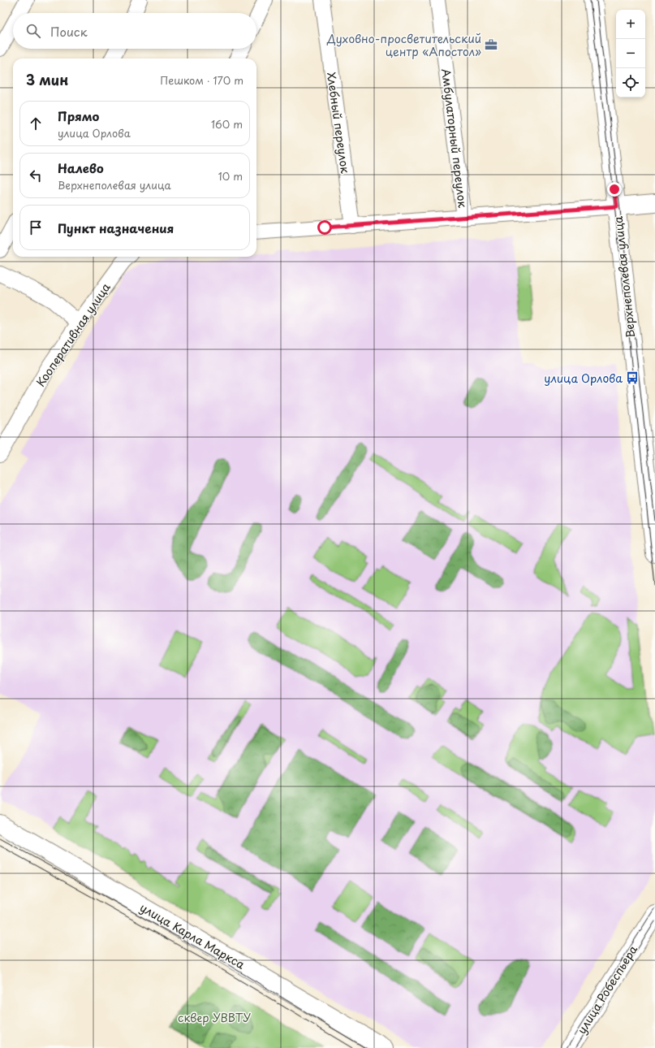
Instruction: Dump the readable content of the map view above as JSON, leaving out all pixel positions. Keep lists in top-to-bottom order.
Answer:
{
  "streets": {
    "street": [
      "Хлебный переулок",
      "Амбулаторный переулок",
      "Верхнеполевая улица",
      "Кооперативная улица",
      "улица Карла Маркса",
      "улица Робеспьера"
    ]
  },
  "parks": ["сквер УВВТУ"],
  "places": {
    "office": ["Духовно-просветительский центр «Апостол»"],
    "bus stop": ["улица Орлова"]
  },
  "page": {
    "map_buttons": ["+", "−"],
    "search": "Поиск",
    "heading": ["3 мин", "Пешком · 170 m"],
    "list": [
      ["Прямо", "улица Орлова", "160 m"],
      ["Налево", "Верхнеполевая улица", "10 m"],
      "Пункт назначения"
    ]
  }
}
